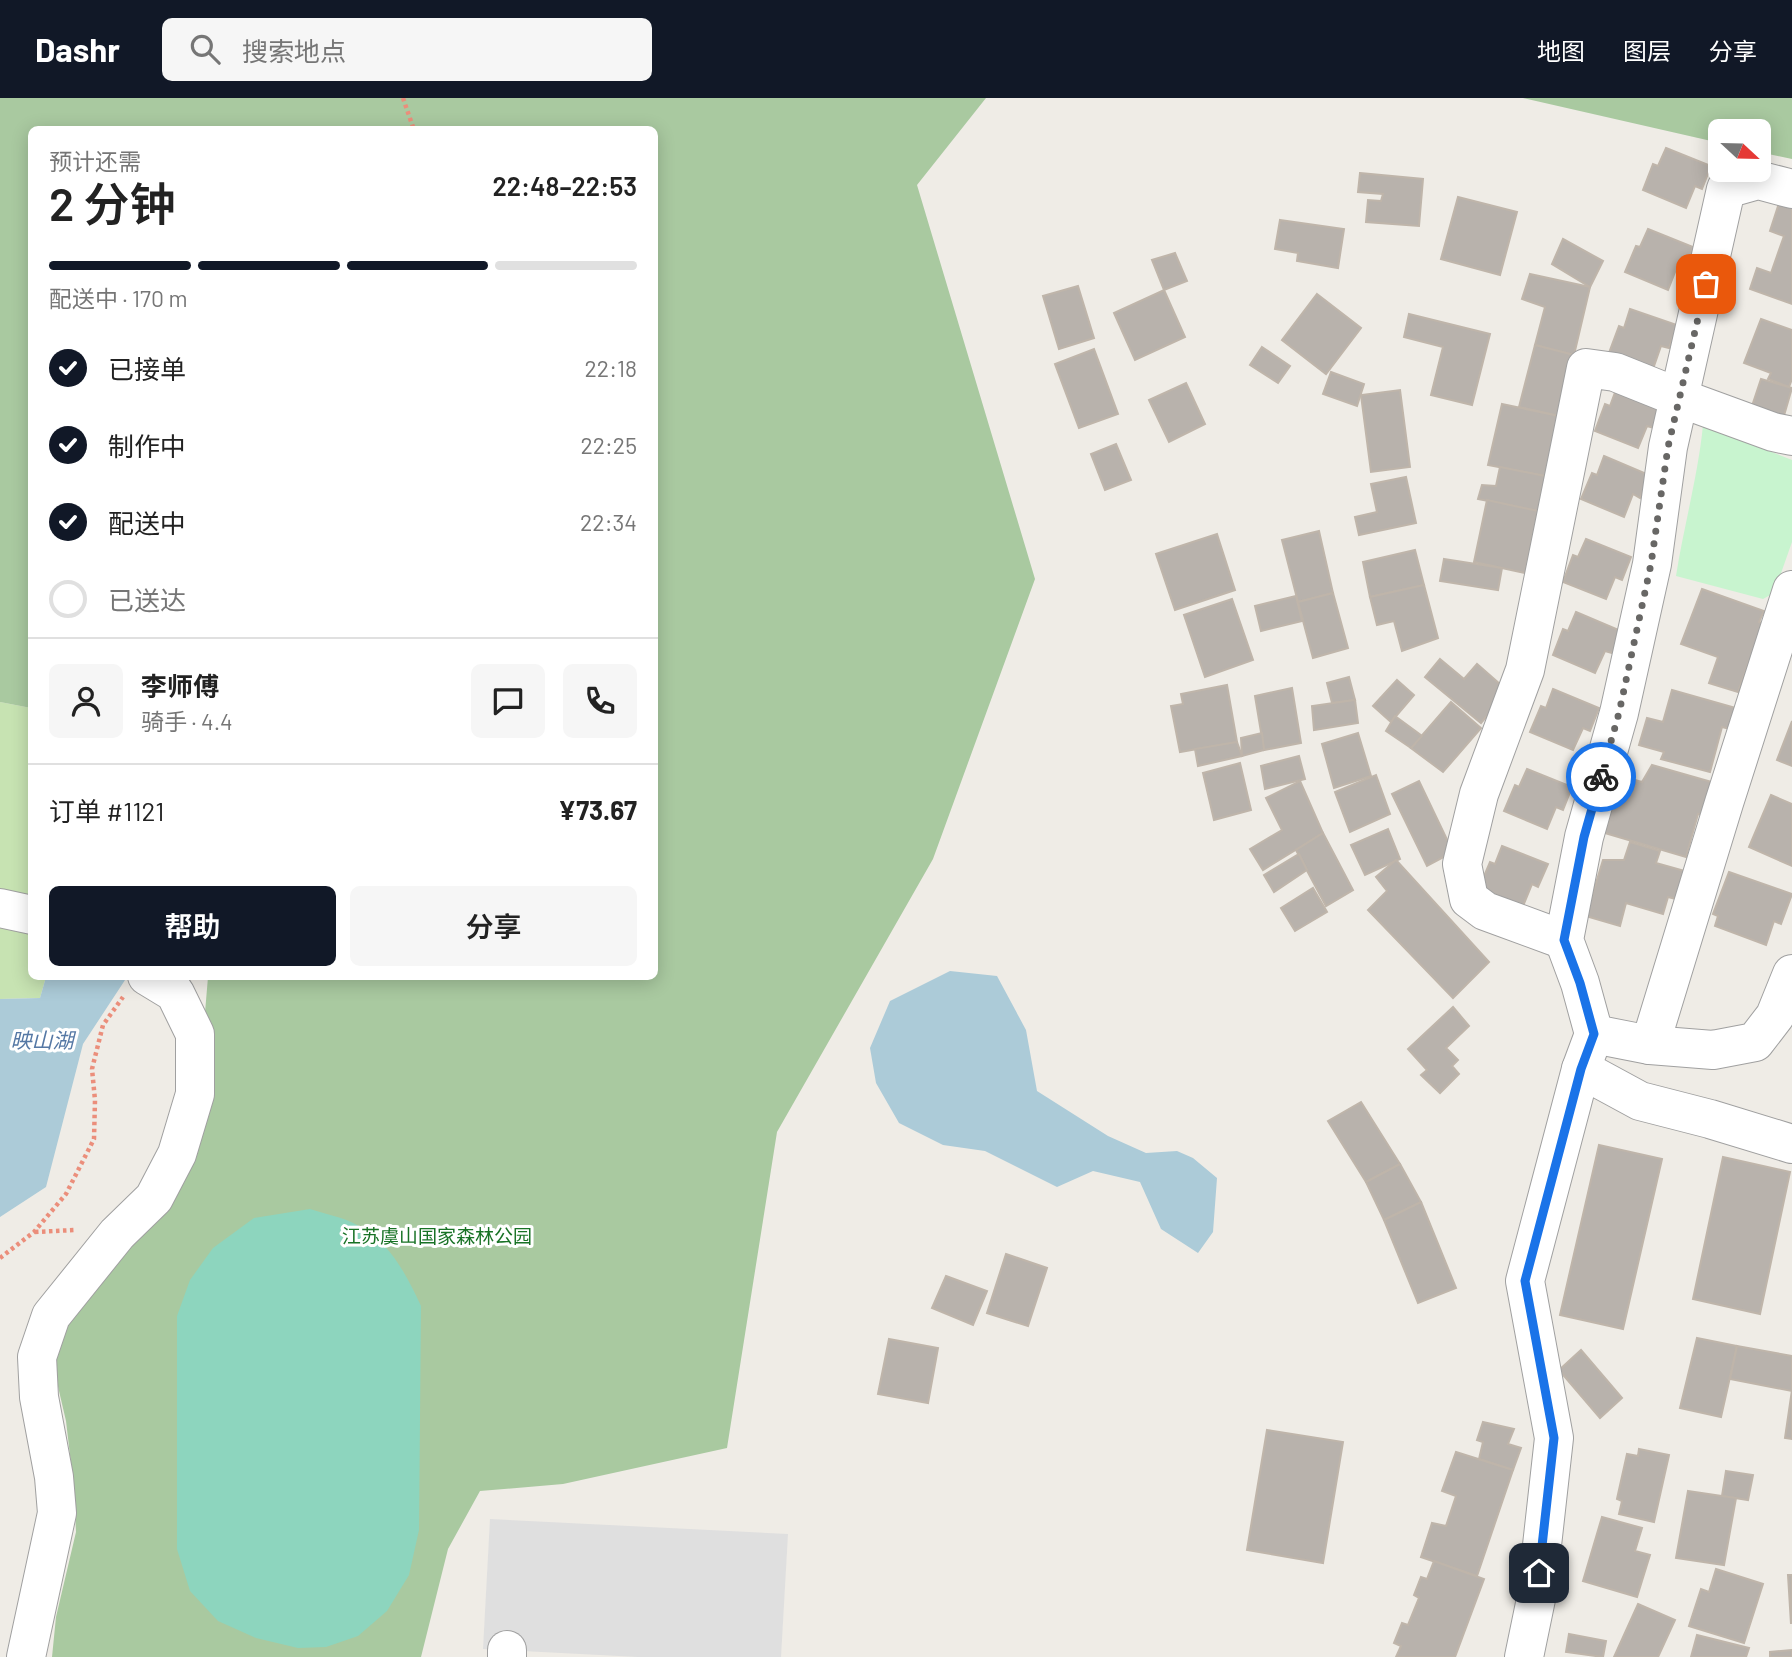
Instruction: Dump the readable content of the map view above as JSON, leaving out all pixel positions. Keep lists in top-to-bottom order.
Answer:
{
  "water": ["映山湖"],
  "parks": ["江苏虞山国家森林公园"],
  "north": "right",
  "page": {
    "header": "Dashr",
    "search": "搜索地点",
    "nav": ["地图", "图层", "分享"],
    "heading": ["2 分钟", "预计还需", "22:48–22:53"],
    "panel": [
      "李师傅",
      "骑手 · 4.4",
      "订单 #1121",
      "¥73.67"
    ],
    "bar": "配送中 · 170 m",
    "list": [
      ["已接单", "22:18"],
      ["制作中", "22:25"],
      ["配送中", "22:34"],
      "已送达"
    ],
    "buttons": ["帮助", "分享"]
  }
}
